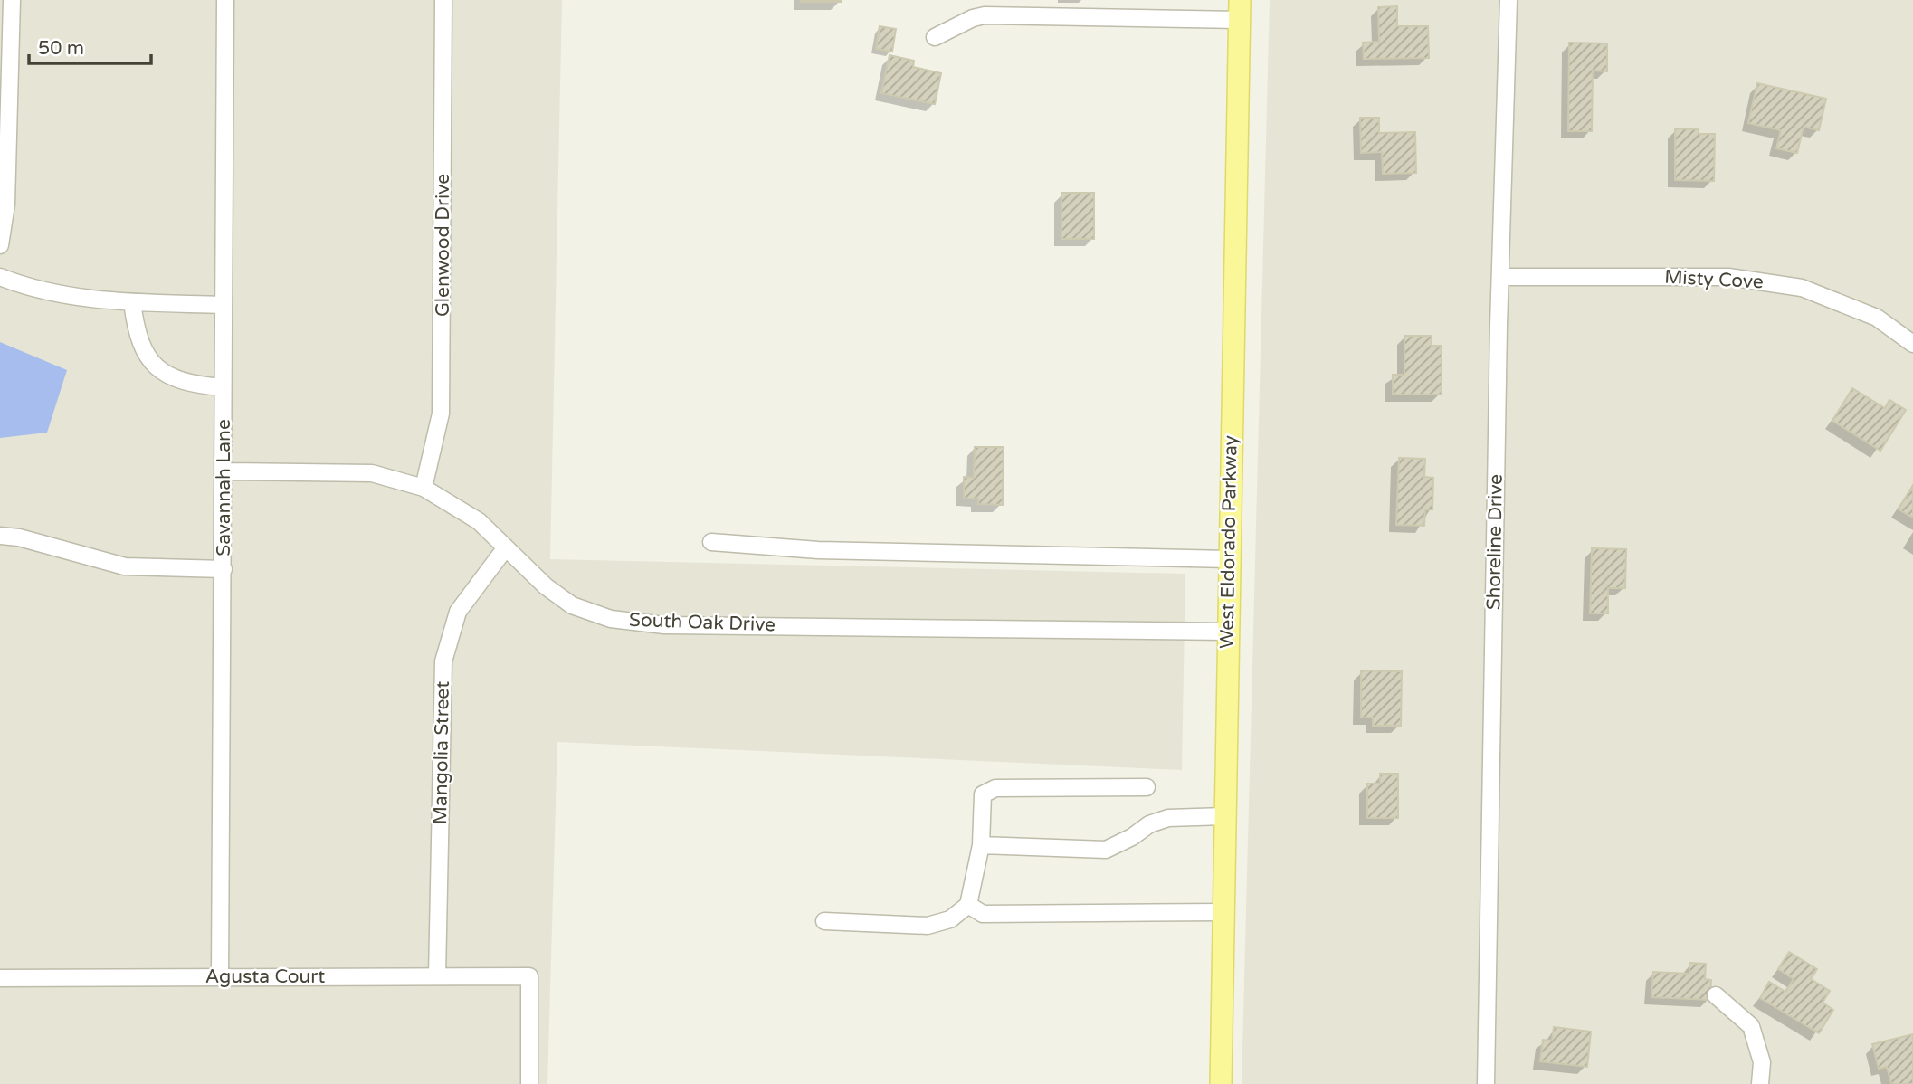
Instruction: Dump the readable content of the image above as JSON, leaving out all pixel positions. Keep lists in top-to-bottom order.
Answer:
{
  "streets": {
    "main road": ["West Eldorado Parkway"],
    "street": [
      "Glenwood Drive",
      "Misty Cove",
      "Savannah Lane",
      "Shoreline Drive",
      "South Oak Drive",
      "Mangolia Street",
      "Agusta Court"
    ]
  },
  "crossings": [
    ["Glenwood Drive", "South Oak Drive"],
    ["Misty Cove", "Shoreline Drive"],
    ["Savannah Lane", "South Oak Drive"],
    ["Savannah Lane", "Agusta Court"],
    ["West Eldorado Parkway", "South Oak Drive"],
    ["South Oak Drive", "Mangolia Street"],
    ["Mangolia Street", "Agusta Court"]
  ],
  "scale_bar": "50 m"
}
